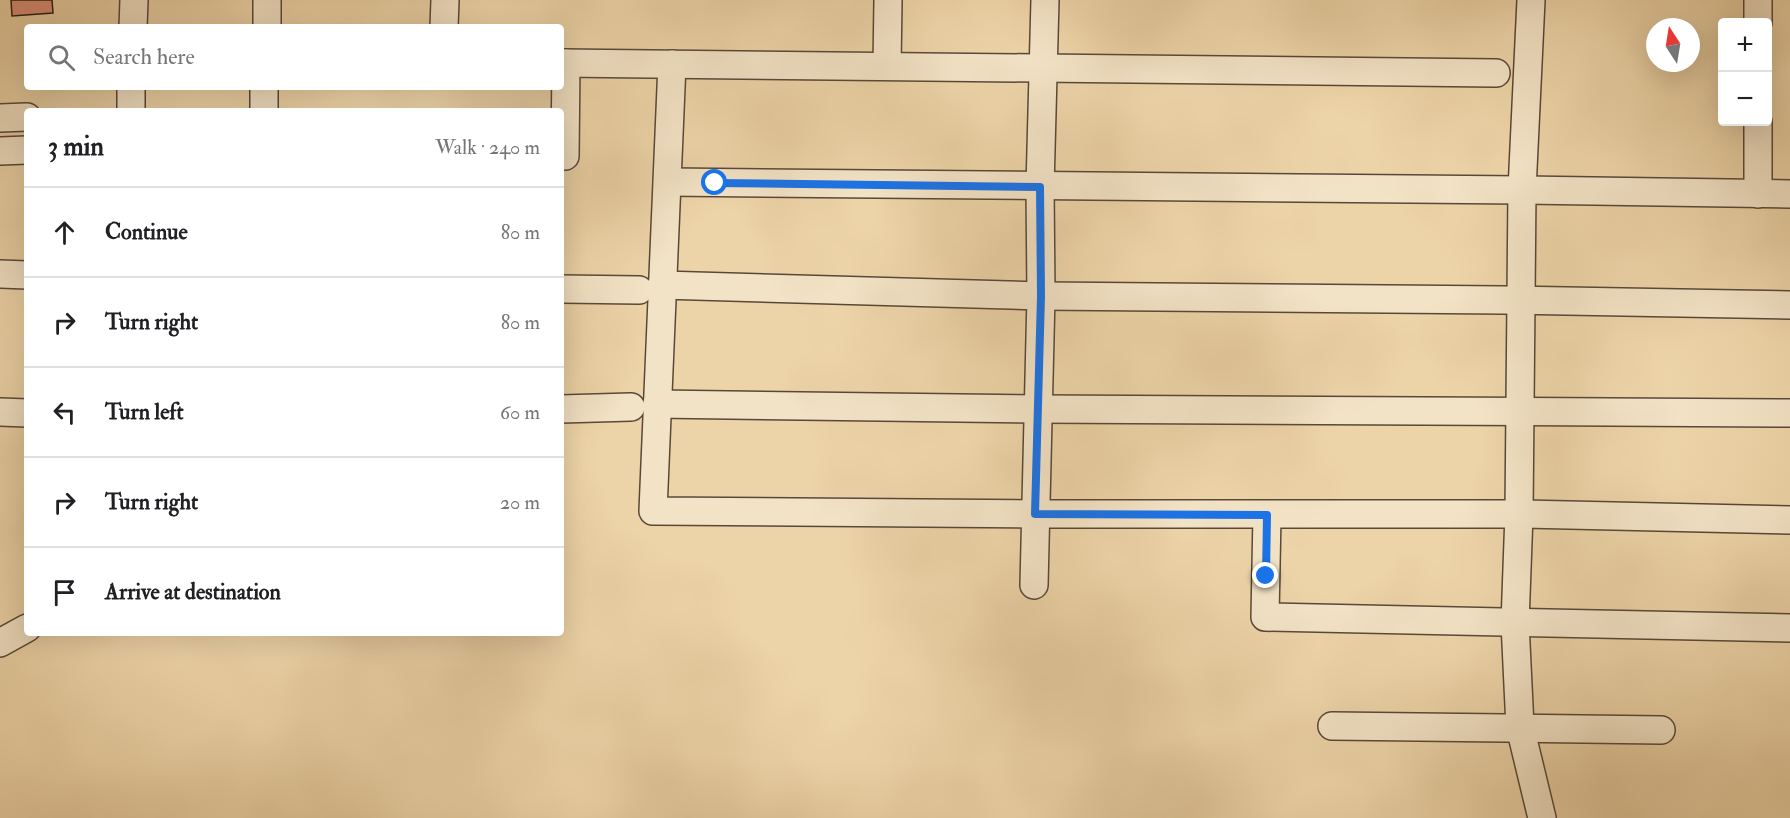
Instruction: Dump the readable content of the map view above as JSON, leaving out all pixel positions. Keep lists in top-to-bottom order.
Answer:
{
  "north": "top",
  "page": {
    "map_buttons": ["+", "−"],
    "search": "Search here",
    "heading": ["3 min", "Walk · 240 m"],
    "list": [
      ["Continue", "80 m"],
      ["Turn right", "80 m"],
      ["Turn left", "60 m"],
      ["Turn right", "20 m"],
      "Arrive at destination"
    ]
  }
}
